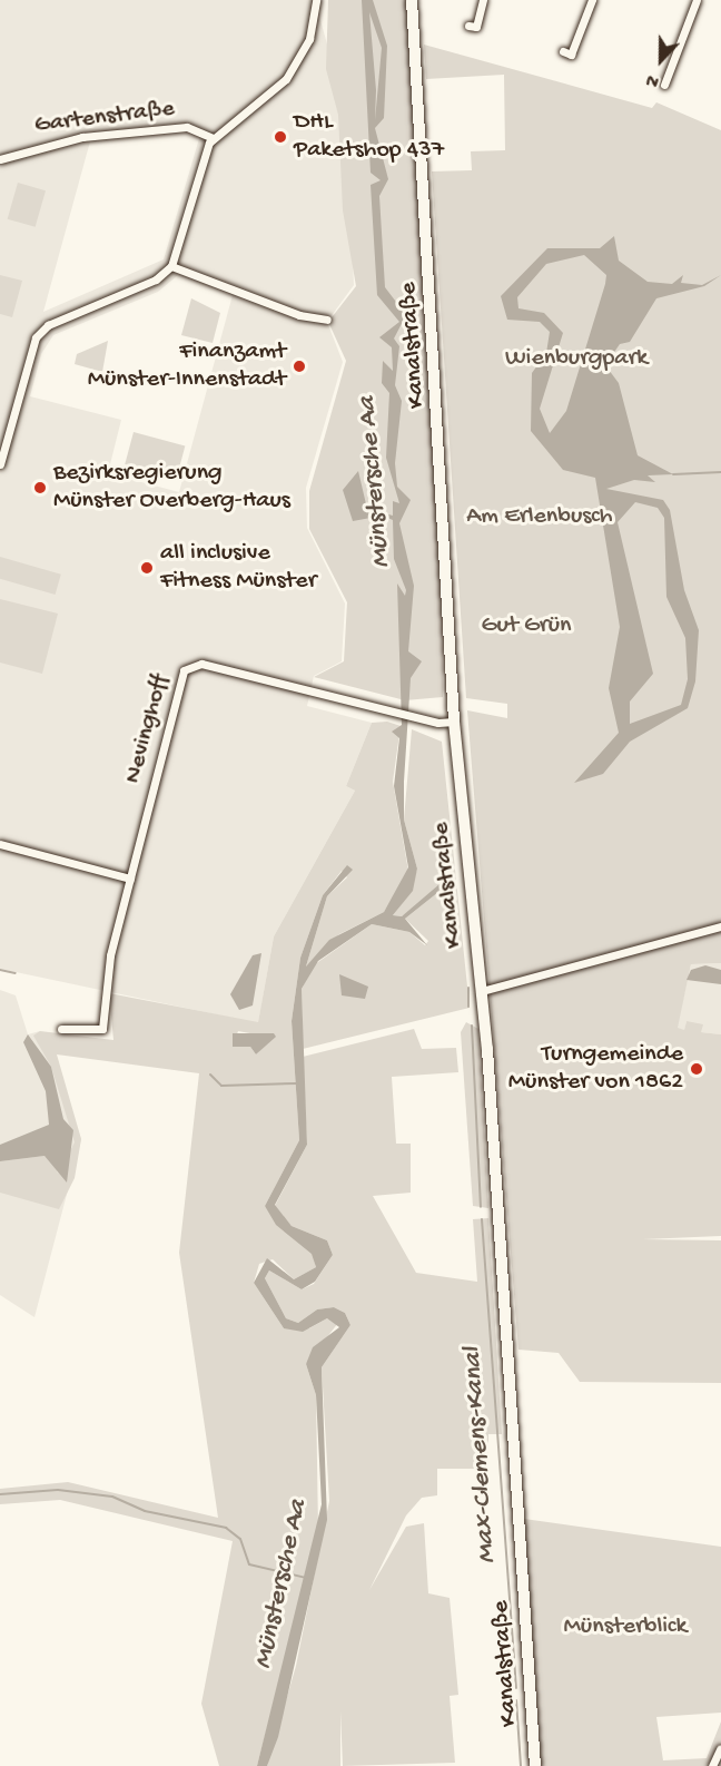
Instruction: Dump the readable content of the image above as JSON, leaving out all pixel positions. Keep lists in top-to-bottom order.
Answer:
{
  "streets": {
    "main road": ["Kanalstraße"],
    "street": ["Gartenstraße", "Nevinghoff"]
  },
  "crossings": [
    ["Kanalstraße", "Nevinghoff"]
  ],
  "water": ["Münstersche Aa", "Max-Clemens-Kanal"],
  "parks": [
    "Wienburgpark",
    "Am Erlenbusch",
    "Gut Grün",
    "Münsterblick"
  ],
  "places": [
    "DHL Paketshop 437",
    "Finanzamt Münster-Innenstadt",
    "Bezirksregierung Münster Overberg-Haus",
    "all inclusive Fitness Münster",
    "Turngemeinde Münster von 1862"
  ],
  "north": "bottom"
}
